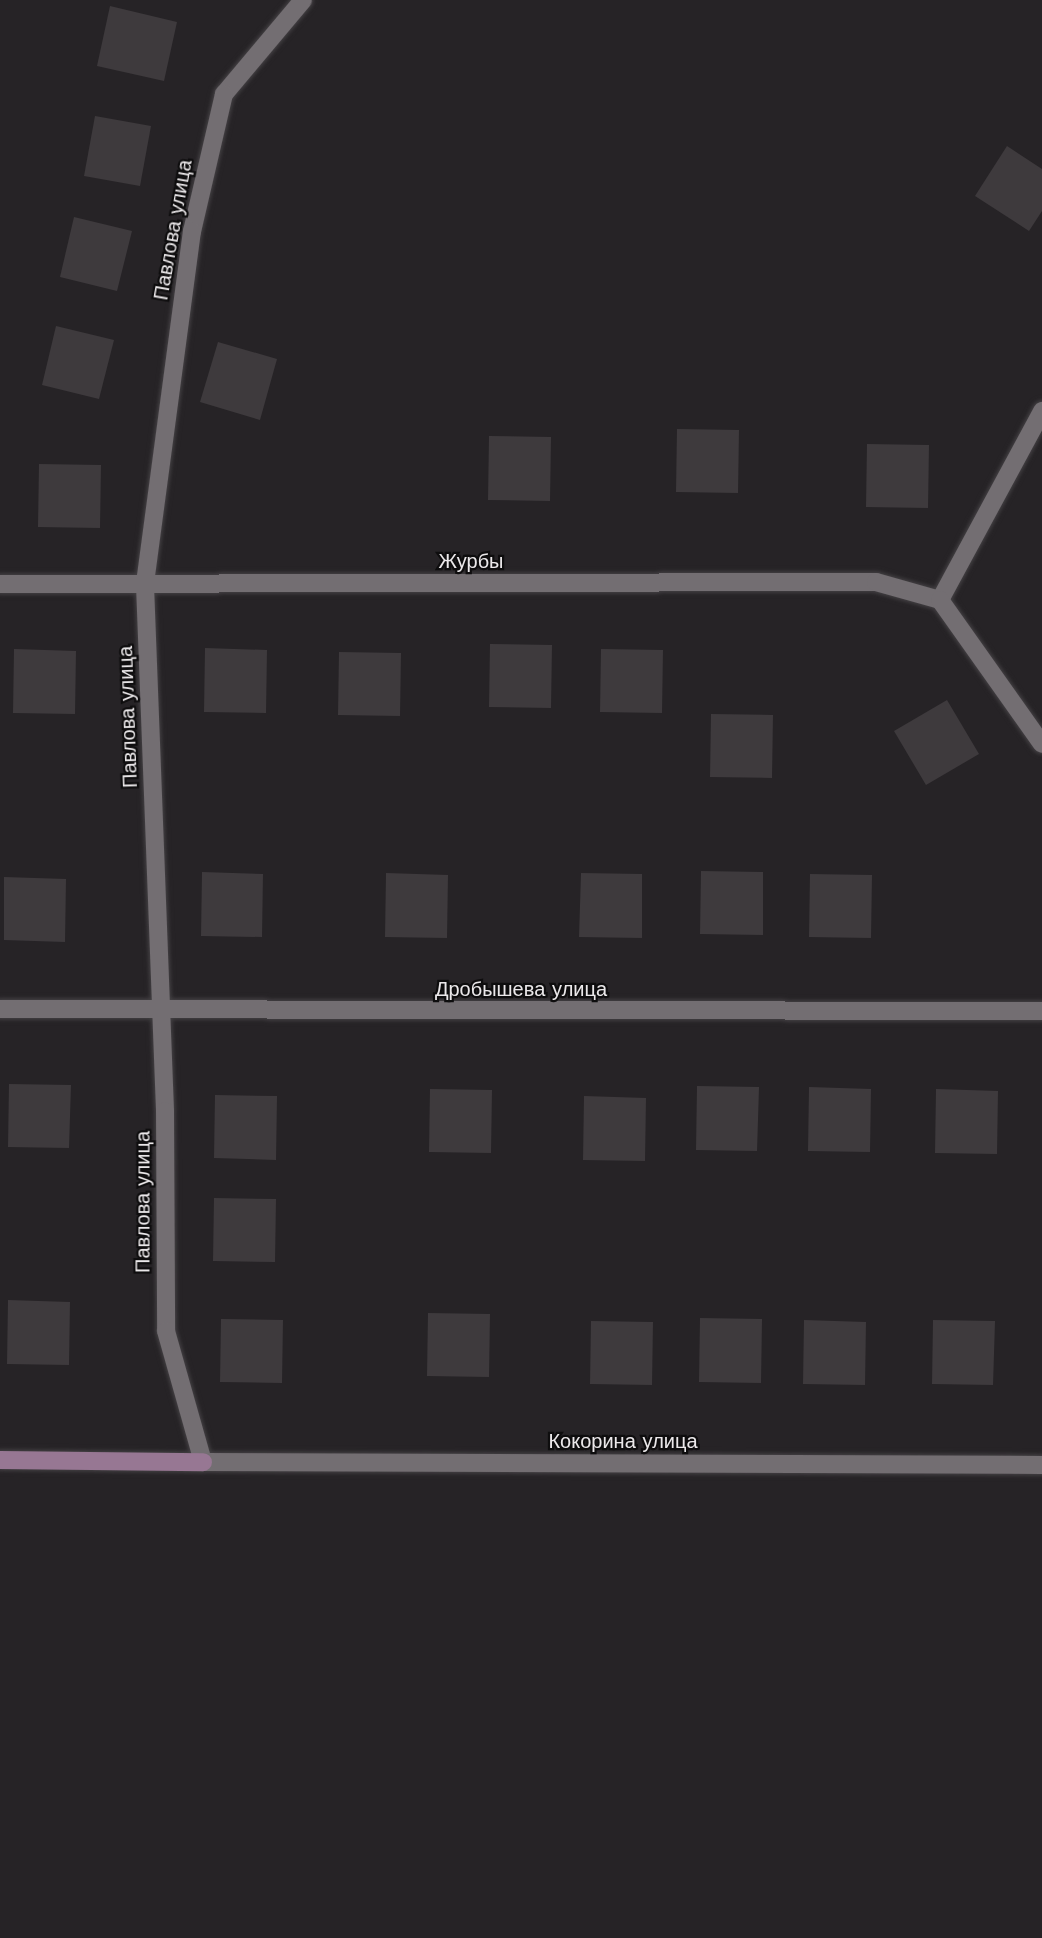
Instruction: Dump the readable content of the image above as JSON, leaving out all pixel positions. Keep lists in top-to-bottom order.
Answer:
{
  "streets": {
    "street": [
      "Павлова улица",
      "Журбы",
      "Дробышева улица",
      "Кокорина улица"
    ]
  },
  "crossings": [
    ["Павлова улица", "Журбы"],
    ["Павлова улица", "Дробышева улица"],
    ["Павлова улица", "Кокорина улица"]
  ]
}
